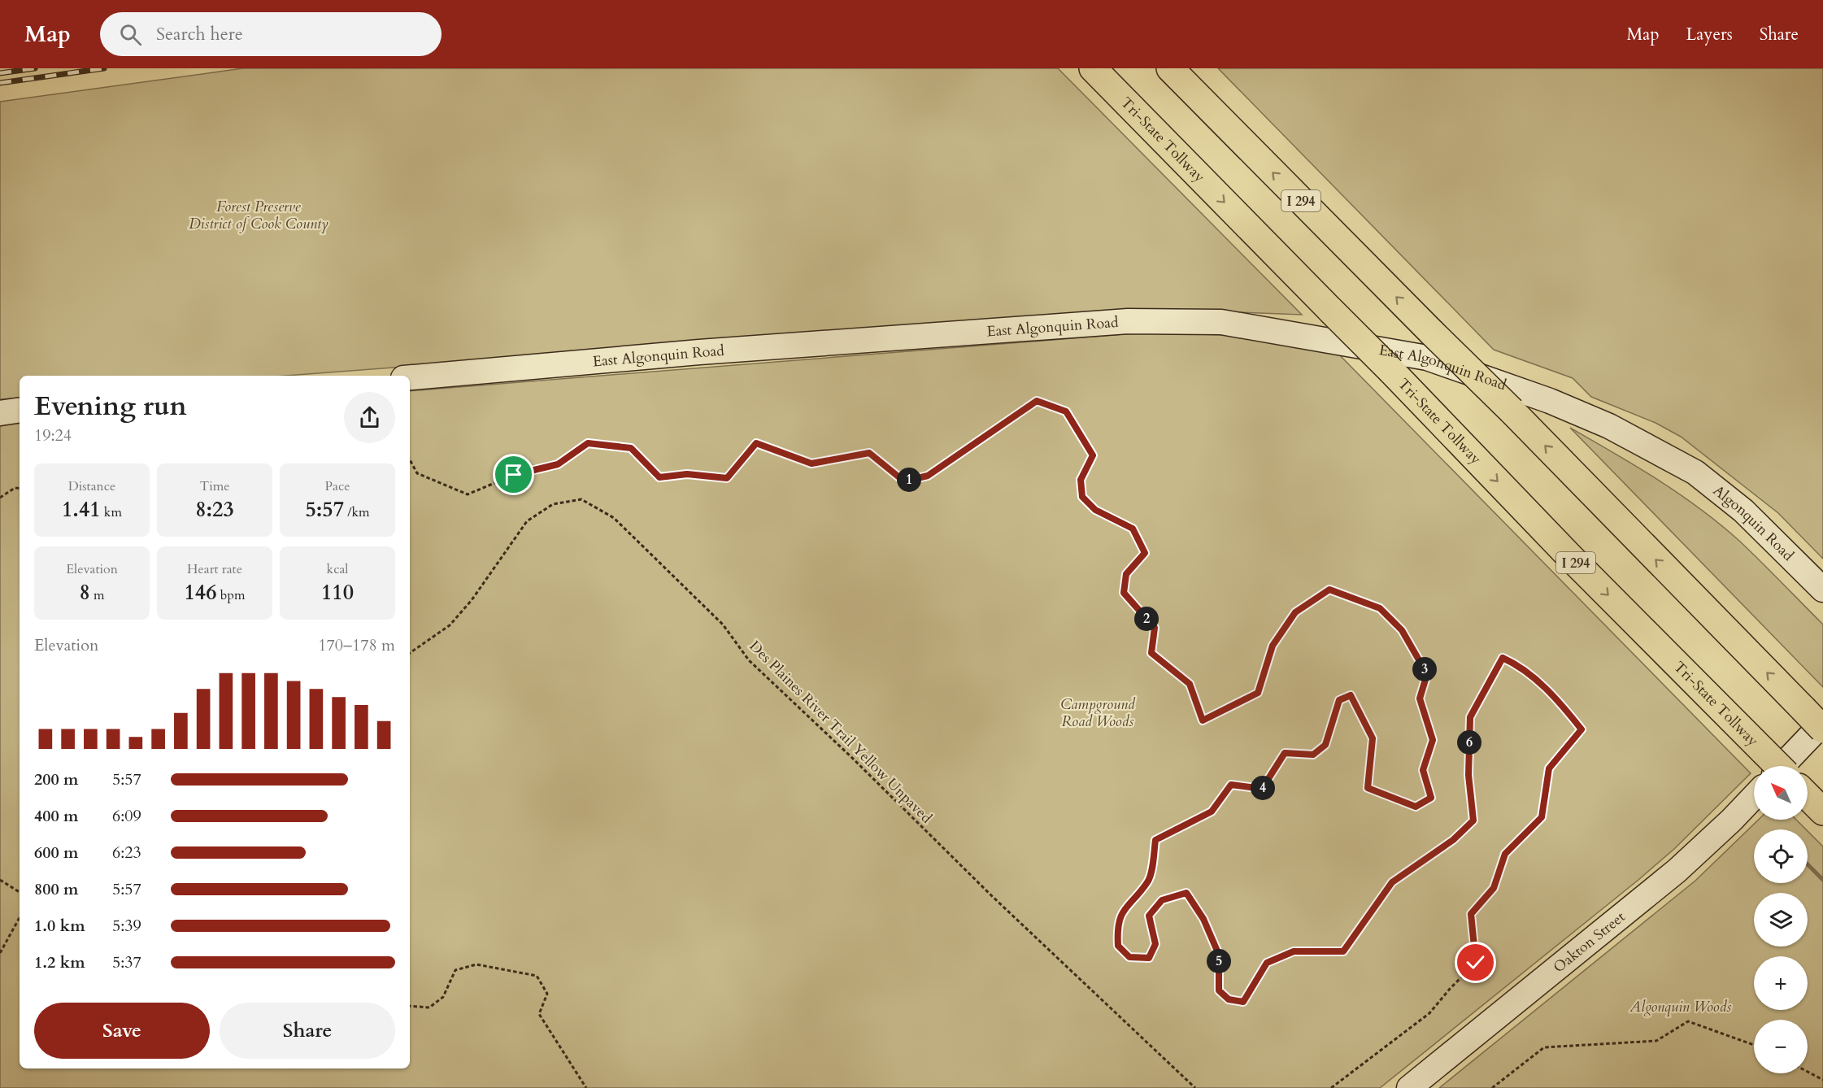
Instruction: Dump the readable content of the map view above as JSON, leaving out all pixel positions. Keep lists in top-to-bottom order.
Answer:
{
  "streets": {
    "highway": ["Tri-State Tollway", "I 294"],
    "main road": ["East Algonquin Road", "Algonquin Road", "Oakton Street"],
    "path": ["Des Plaines River Trail Yellow Unpaved"]
  },
  "crossings": [
    ["East Algonquin Road", "Algonquin Road"]
  ],
  "parks": ["Forest Preserve District of Cook County", "Campground Road Woods", "Algonquin Woods"],
  "north": "top left",
  "page": {
    "header": "Map",
    "search": "Search here",
    "nav": ["Map", "Layers", "Share"],
    "heading": ["Evening run", "19:24"],
    "stats": [
      ["Distance", "1.41 km"],
      ["Time", "8:23"],
      ["Pace", "5:57 /km"],
      ["Elevation", "8 m"],
      ["Heart rate", "146 bpm"],
      ["kcal", "110"]
    ],
    "pins": [
      "1",
      "2",
      "3",
      "6",
      "4",
      "5"
    ],
    "chart": ["Elevation", "170–178 m"],
    "list": [
      {
        "name": "200 m",
        "note": "5:57"
      },
      {
        "name": "400 m",
        "note": "6:09"
      },
      {
        "name": "600 m",
        "note": "6:23"
      },
      {
        "name": "800 m",
        "note": "5:57"
      },
      {
        "name": "1.0 km",
        "note": "5:39"
      },
      {
        "name": "1.2 km",
        "note": "5:37"
      }
    ],
    "map_buttons": ["+", "−"],
    "buttons": ["Save", "Share"]
  }
}
